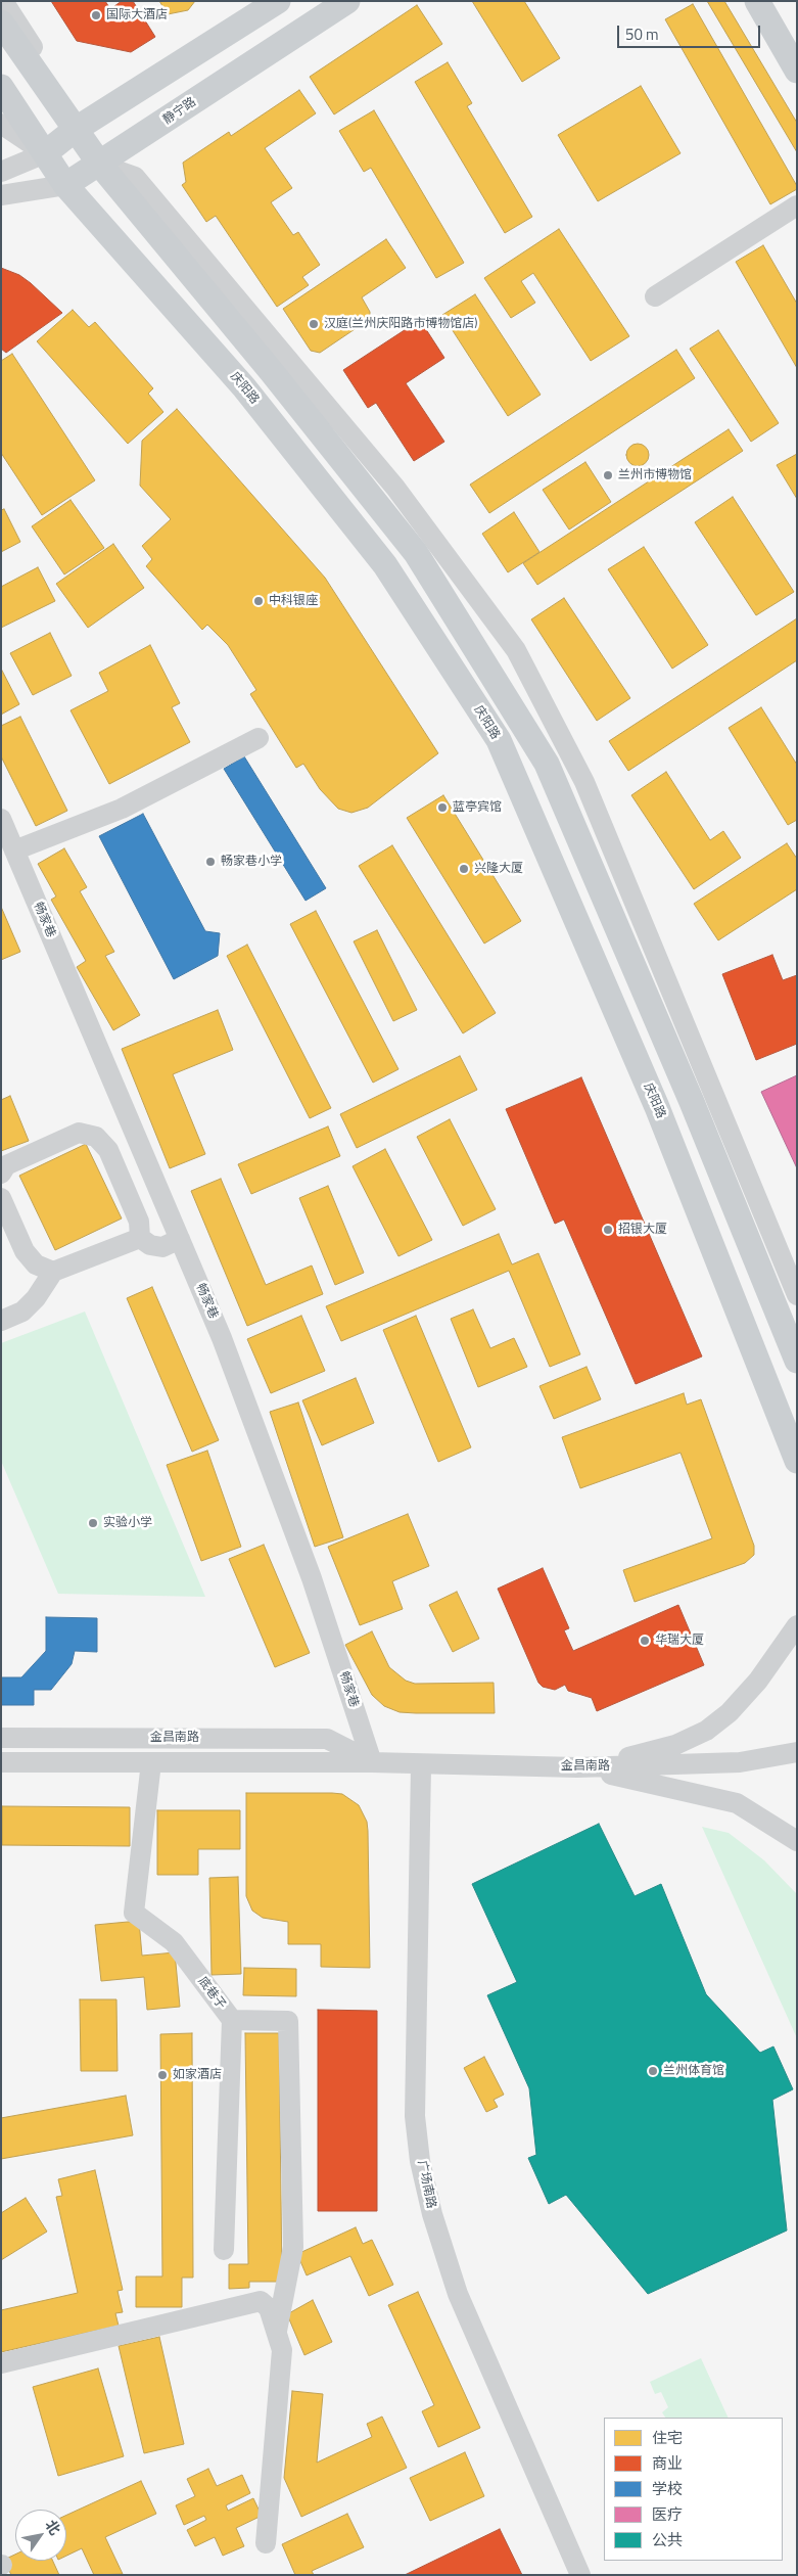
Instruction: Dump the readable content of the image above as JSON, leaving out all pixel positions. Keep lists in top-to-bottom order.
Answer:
{
  "streets": {
    "main road": ["静宁路", "庆阳路"],
    "street": [
      "畅家巷",
      "金昌南路",
      "底巷子",
      "广场南路"
    ]
  },
  "crossings": [
    ["静宁路", "庆阳路"],
    ["畅家巷", "金昌南路"],
    ["金昌南路", "底巷子"],
    ["金昌南路", "广场南路"]
  ],
  "places": [
    "国际大酒店",
    "汉庭(兰州庆阳路市博物馆店)",
    "兰州市博物馆",
    "中科银座",
    "蓝亭宾馆",
    "畅家巷小学",
    "兴隆大厦",
    "招银大厦",
    "实验小学",
    "华瑞大厦",
    "兰州体育馆",
    "如家酒店"
  ],
  "legend": [
    "住宅",
    "商业",
    "学校",
    "医疗",
    "公共"
  ],
  "scale_bar": "50 m",
  "north": "top right"
}
